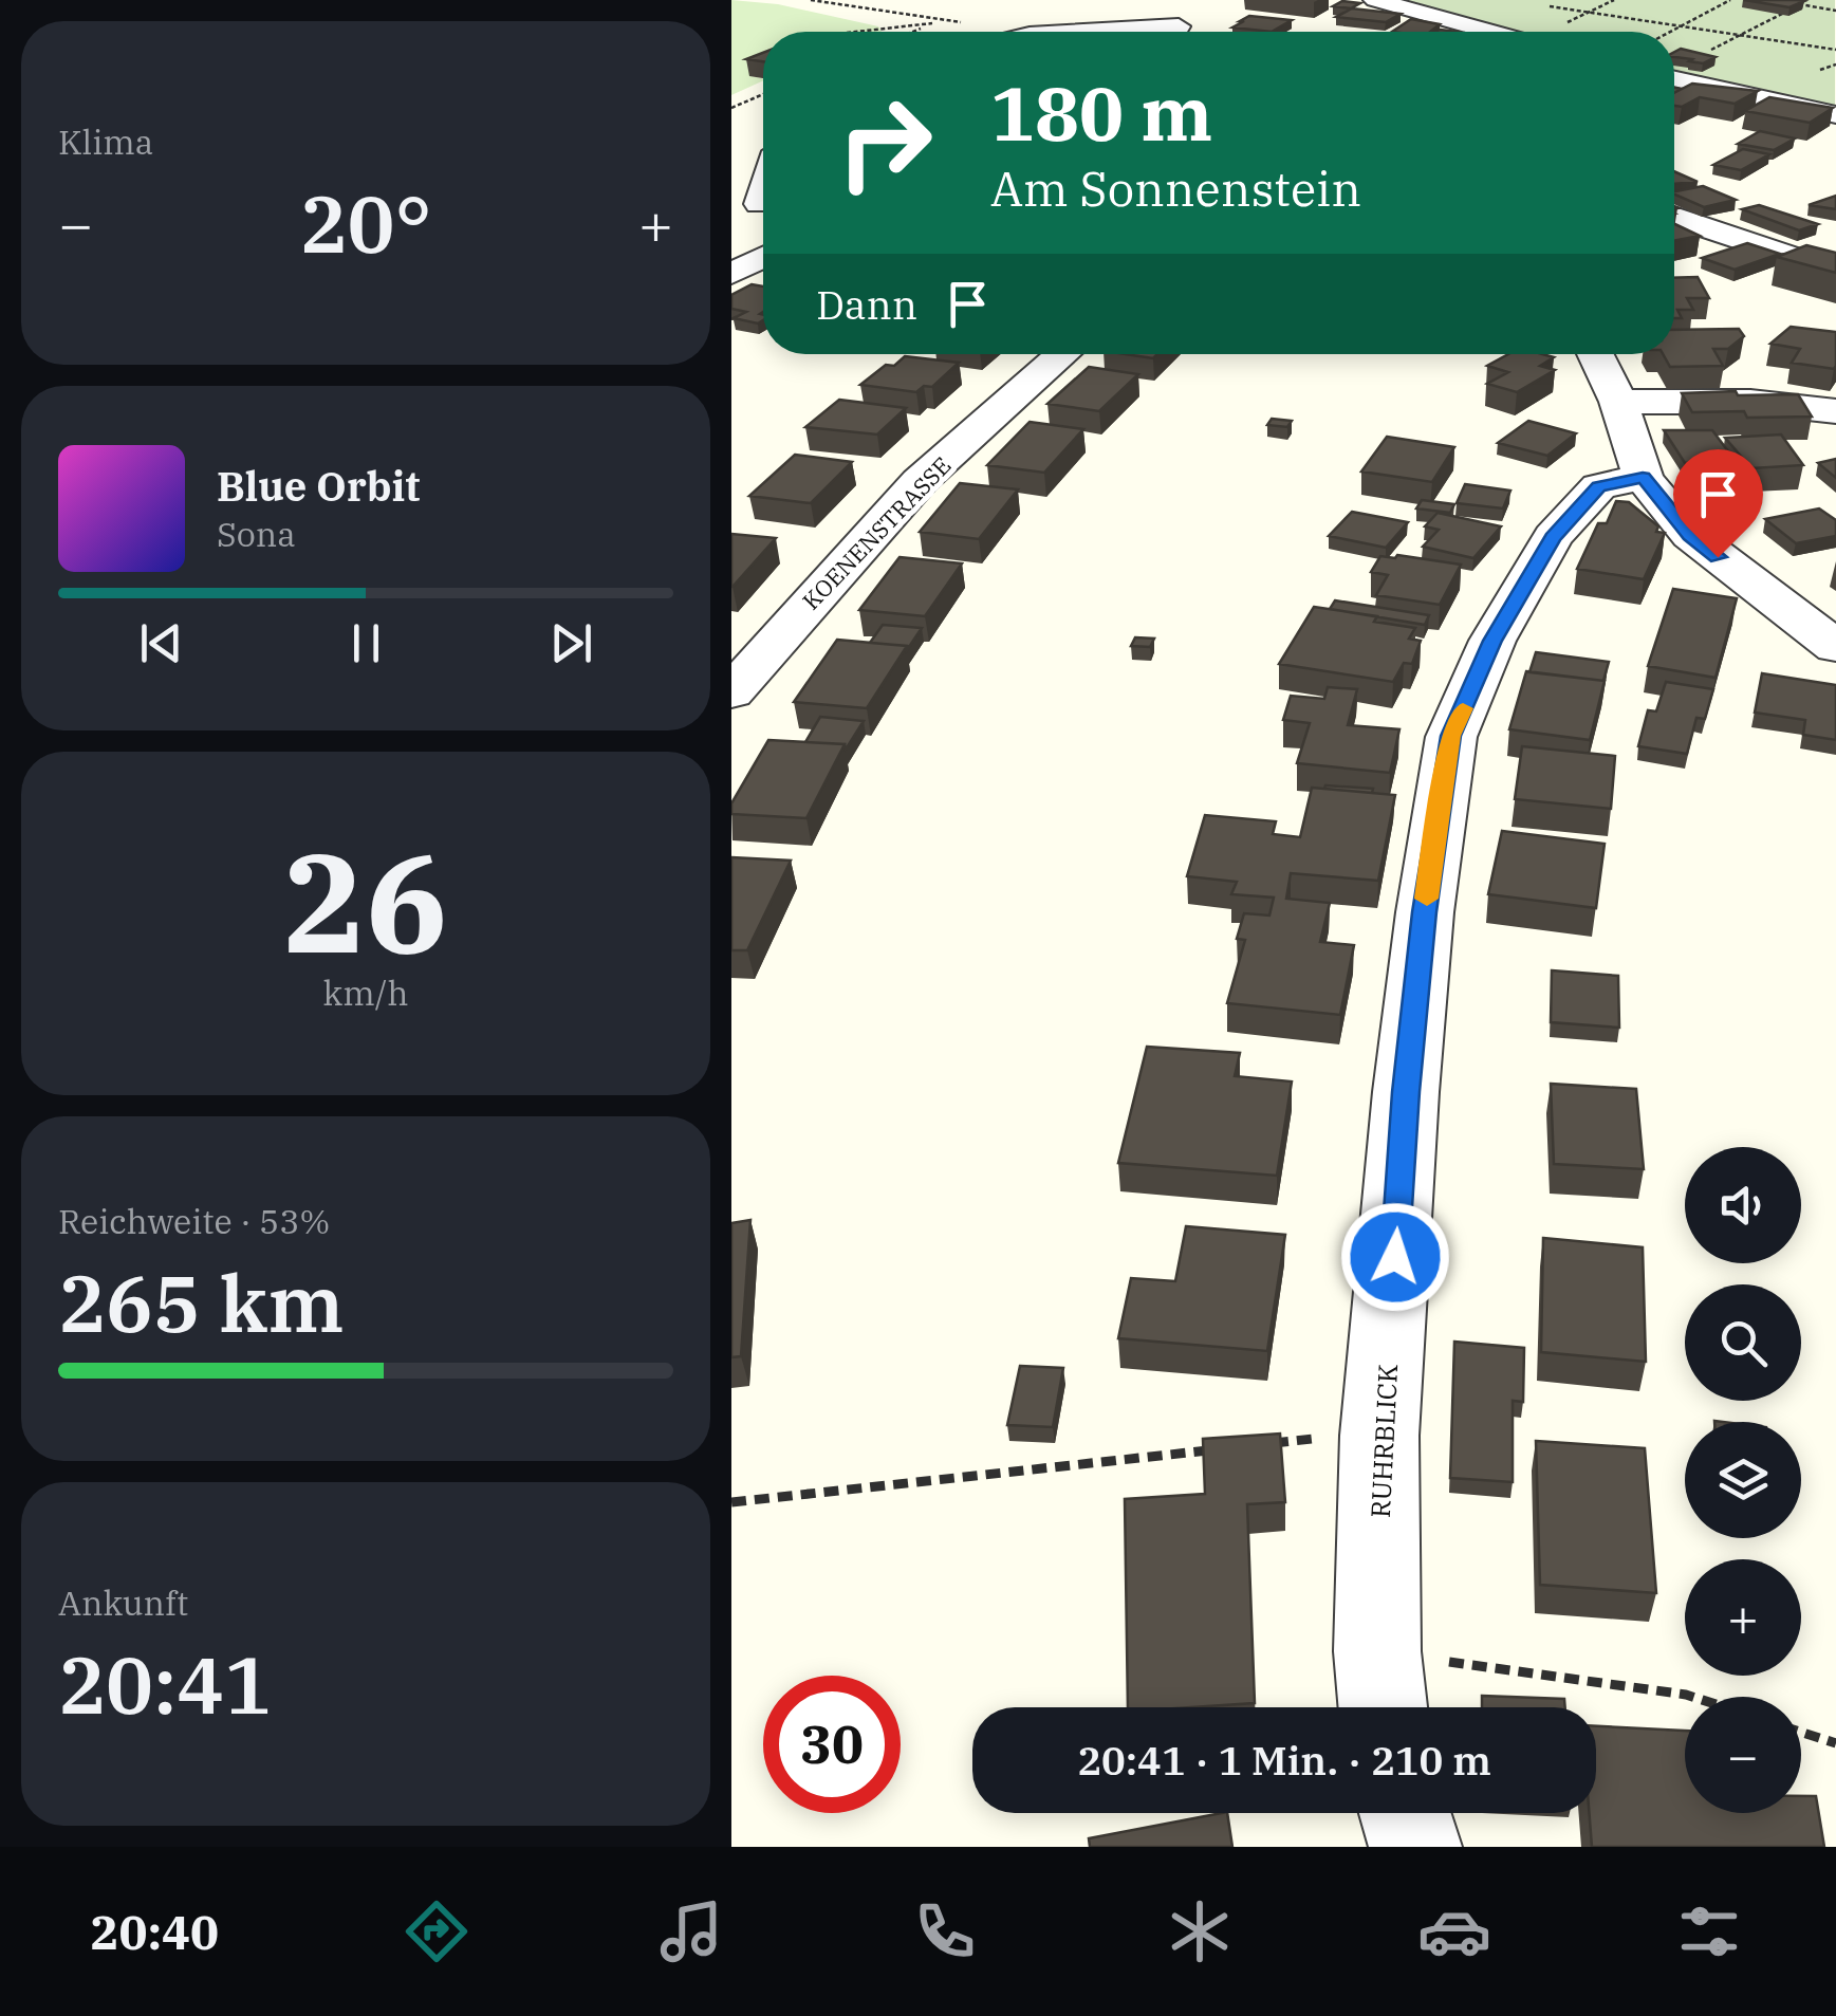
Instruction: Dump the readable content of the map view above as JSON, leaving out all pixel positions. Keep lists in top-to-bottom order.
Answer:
{
  "streets": {
    "street": ["KOENENSTRASSE", "RUHRBLICK"]
  },
  "page": {
    "tile": [
      "Klima",
      ["26", "km/h"],
      ["Reichweite · 53%", "265 km"],
      ["Ankunft", "20:41"]
    ],
    "turn": ["180 m", "Am Sonnenstein"],
    "heat": ["−", "20°", "+"],
    "then": "Dann",
    "song": ["Blue Orbit", "Sona"],
    "map_buttons": ["+", "−"],
    "limit": "30",
    "trip": "20:41 · 1 Min. · 210 m",
    "tabs": "20:40"
  }
}
